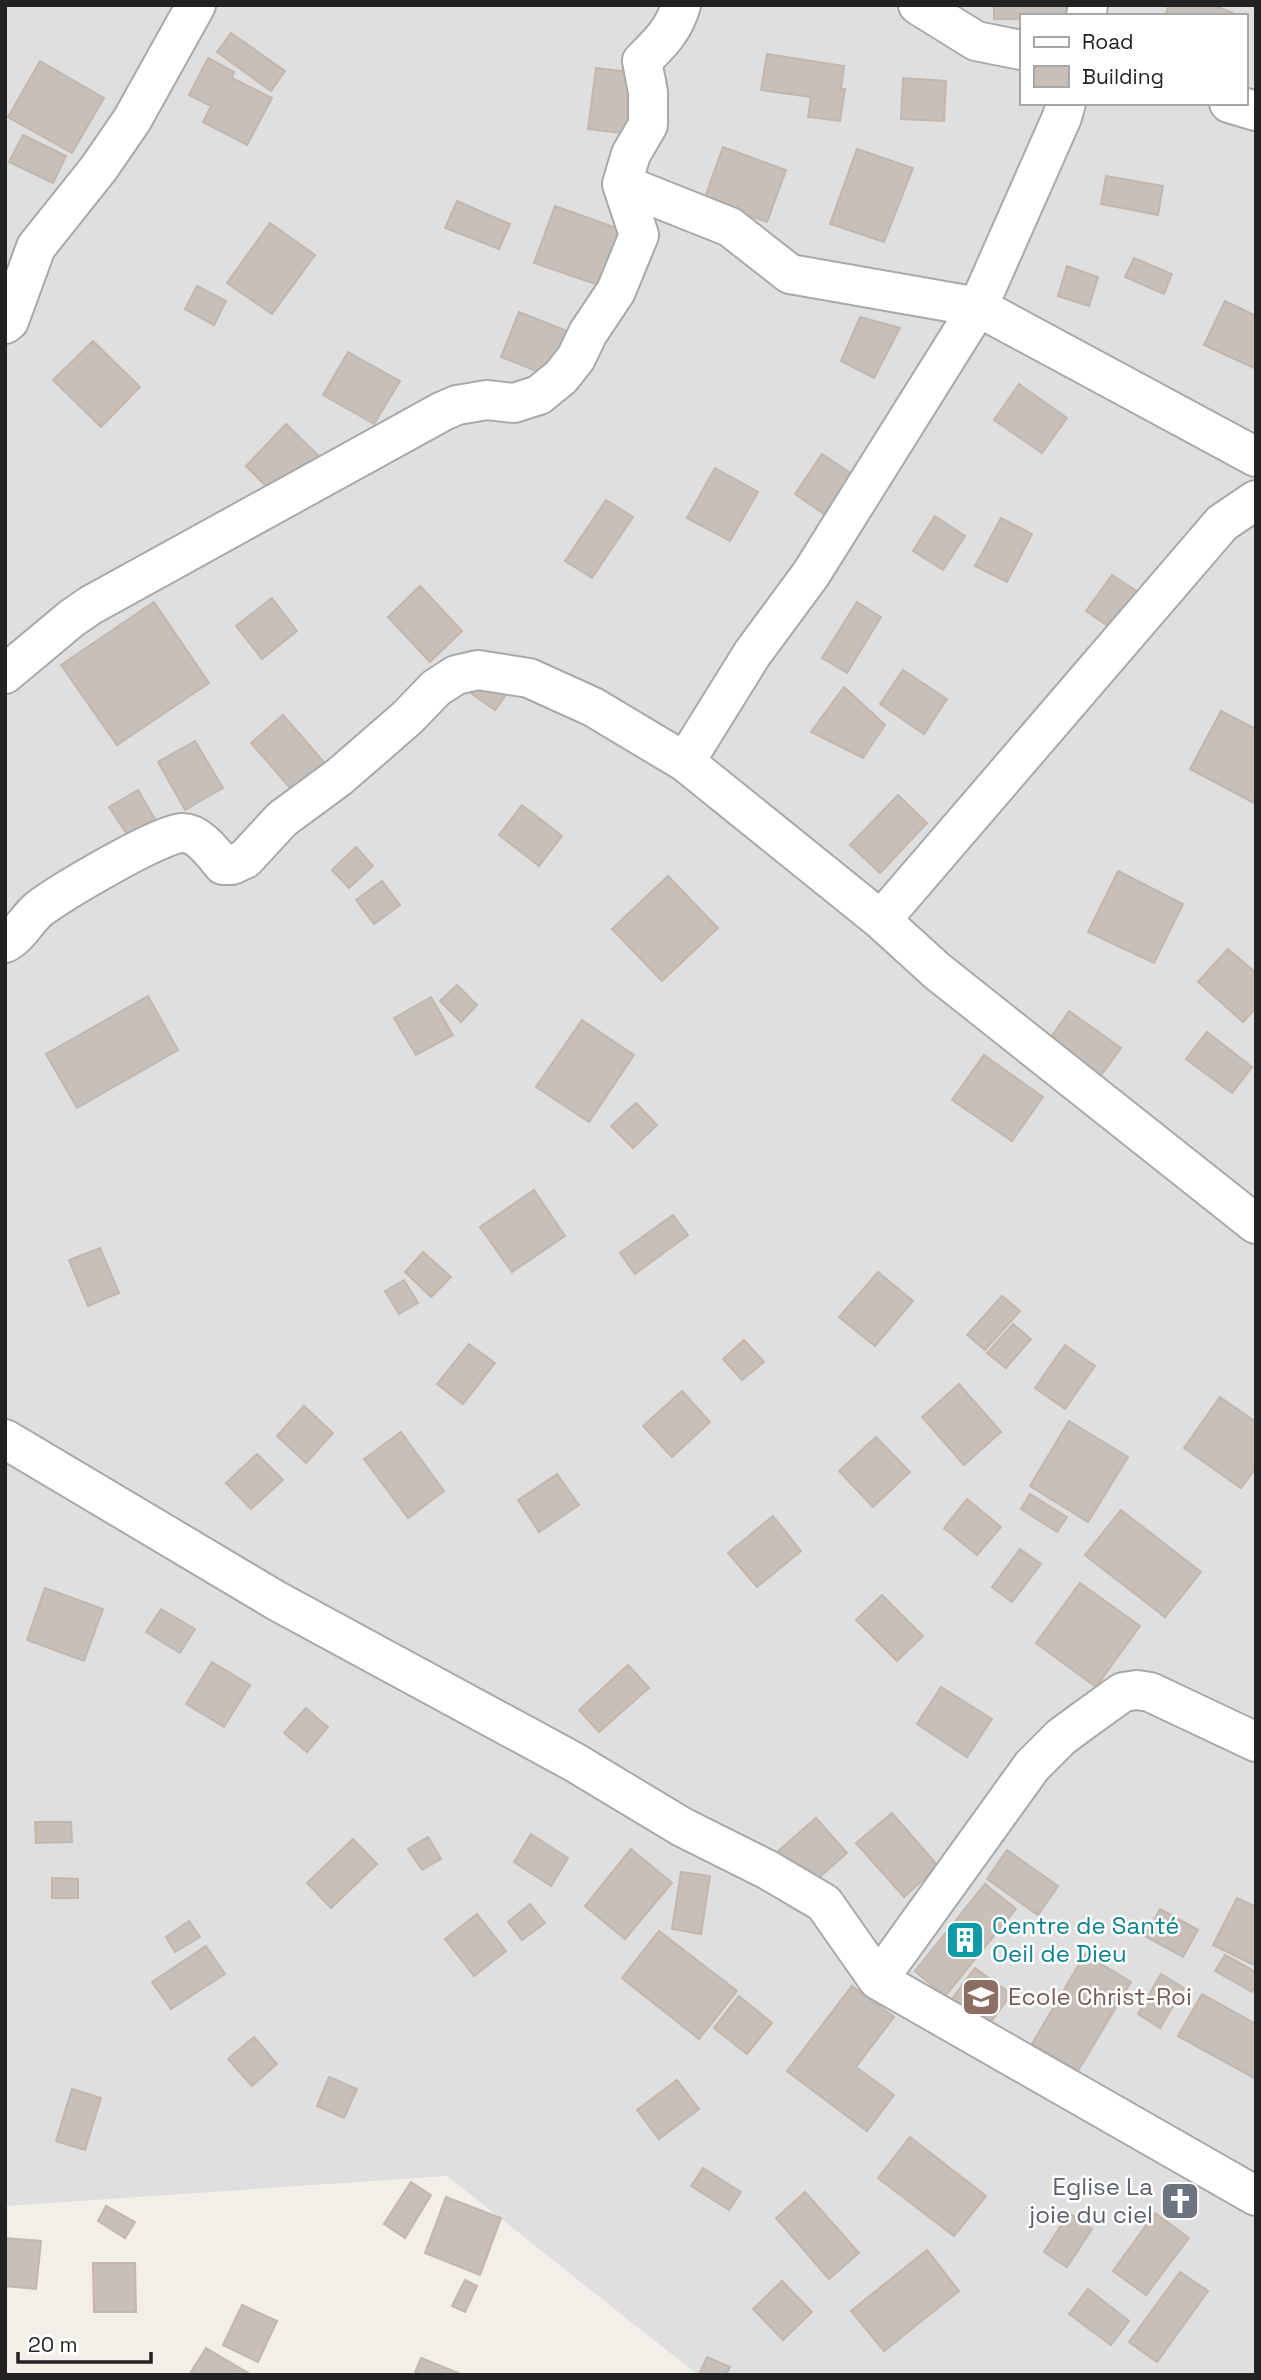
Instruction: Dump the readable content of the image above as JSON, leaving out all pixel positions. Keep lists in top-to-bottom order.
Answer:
{
  "places": {
    "building": ["Centre de Santé Oeil de Dieu"],
    "school or university": ["Ecole Christ-Roi"],
    "church": ["Eglise La joie du ciel"]
  },
  "legend": ["Road", "Building"],
  "scale_bar": "20 m"
}
